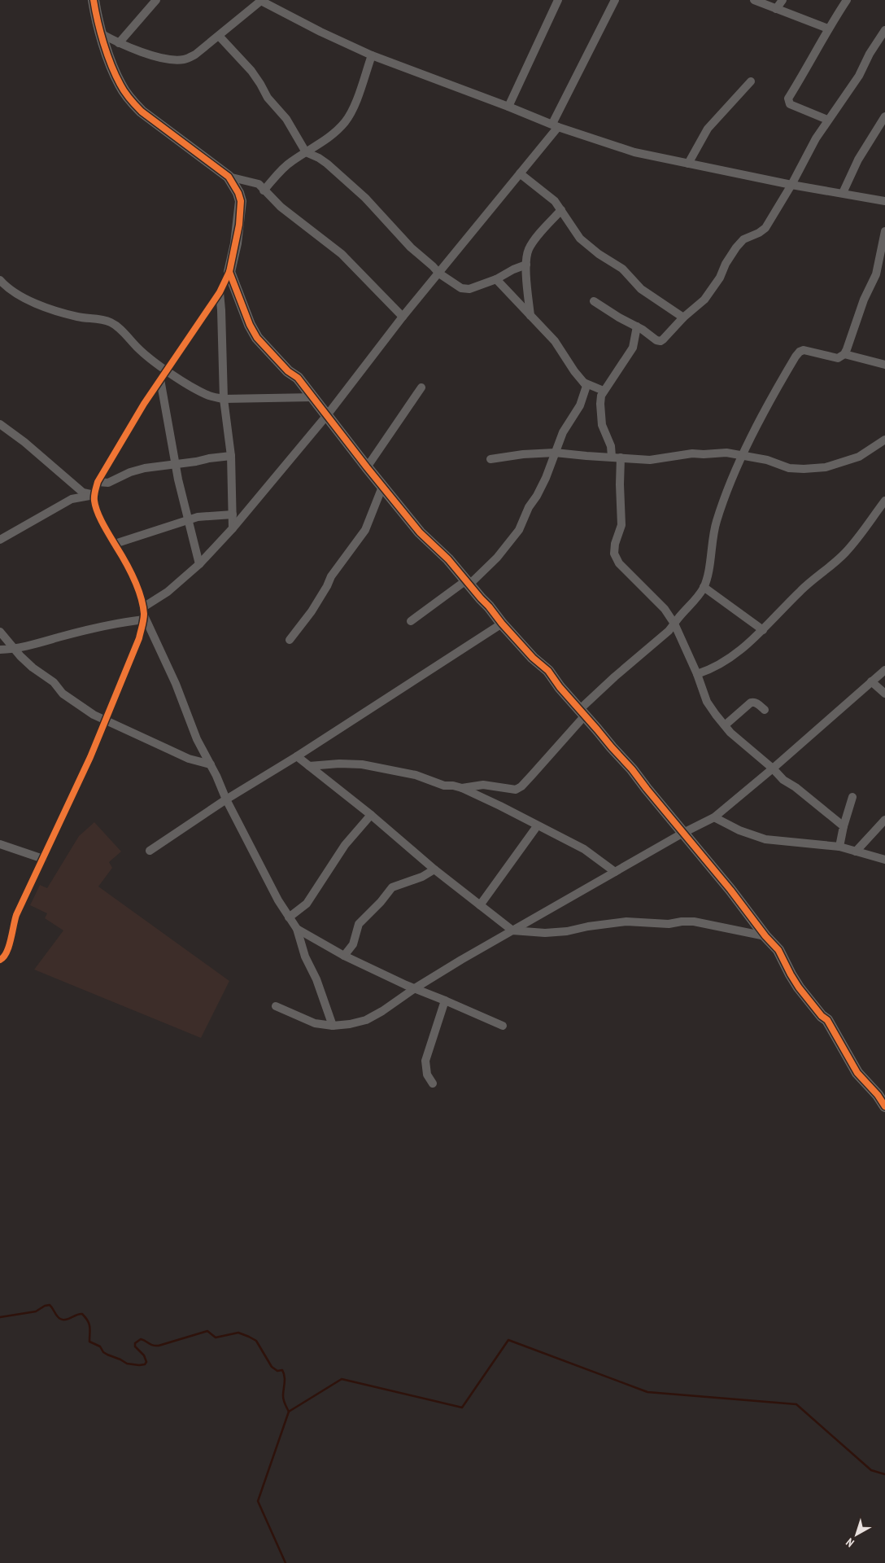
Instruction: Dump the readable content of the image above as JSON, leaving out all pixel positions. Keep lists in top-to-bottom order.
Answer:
{
  "north": "bottom left"
}
